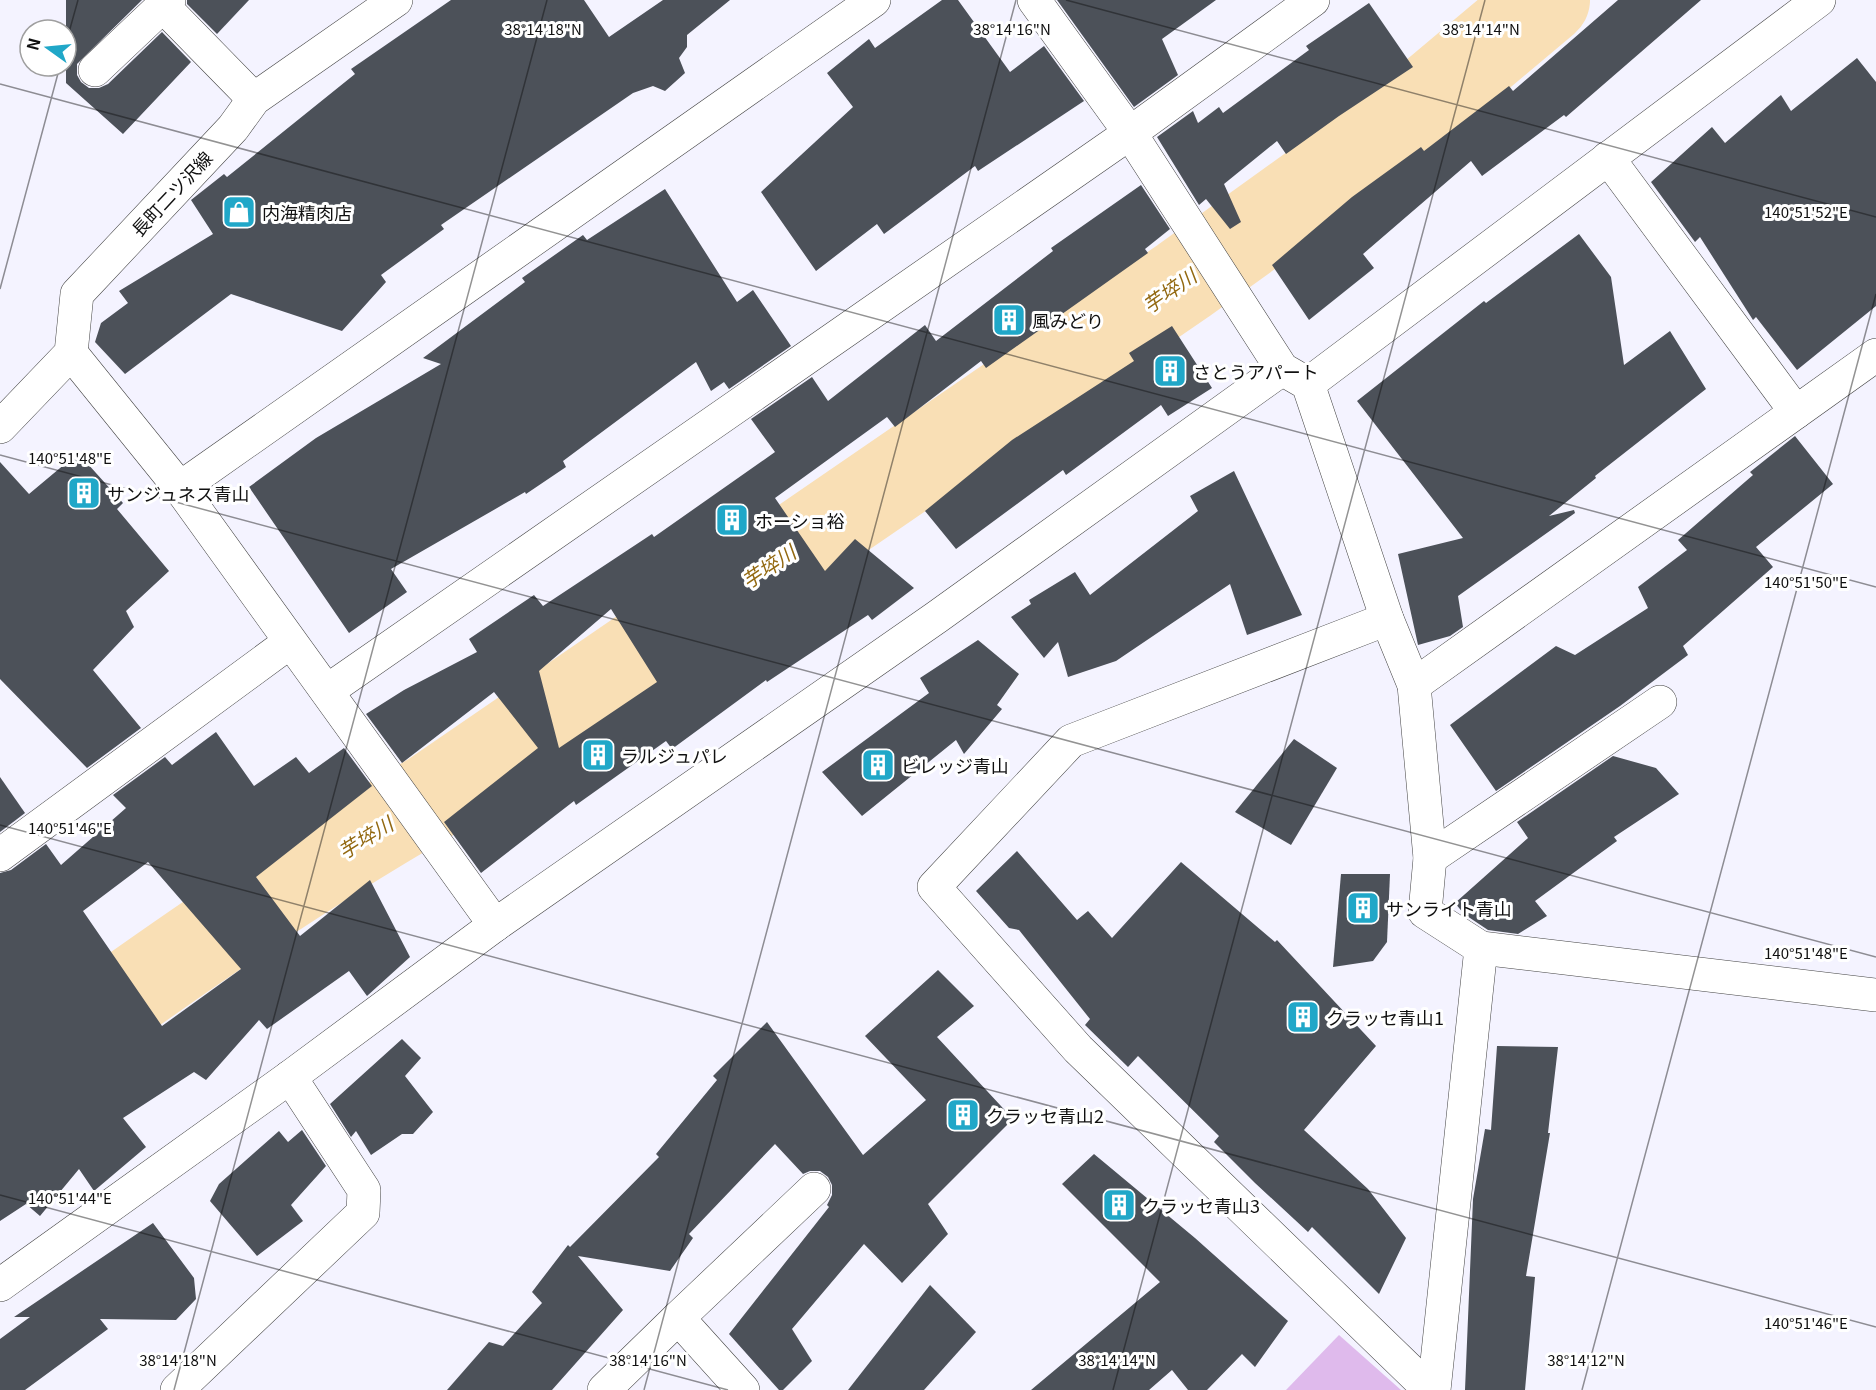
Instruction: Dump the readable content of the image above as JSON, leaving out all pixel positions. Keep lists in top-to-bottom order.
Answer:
{
  "streets": {
    "street": ["長町二ツ沢線"]
  },
  "water": ["芋埣川"],
  "places": {
    "shop": ["内海精肉店"],
    "building": [
      "風みどり",
      "さとうアパート",
      "サンジュネス青山",
      "ホーショ裕",
      "ラルジュパレ",
      "ビレッジ青山",
      "サンライト青山",
      "クラッセ青山1",
      "クラッセ青山2",
      "クラッセ青山3"
    ]
  },
  "north": "left",
  "coordinates": [
    "38°14'18\"N",
    "38°14'16\"N",
    "38°14'14\"N",
    "140°51'52\"E",
    "140°51'48\"E",
    "140°51'50\"E",
    "140°51'46\"E",
    "140°51'44\"E",
    "38°14'12\"N"
  ]
}
